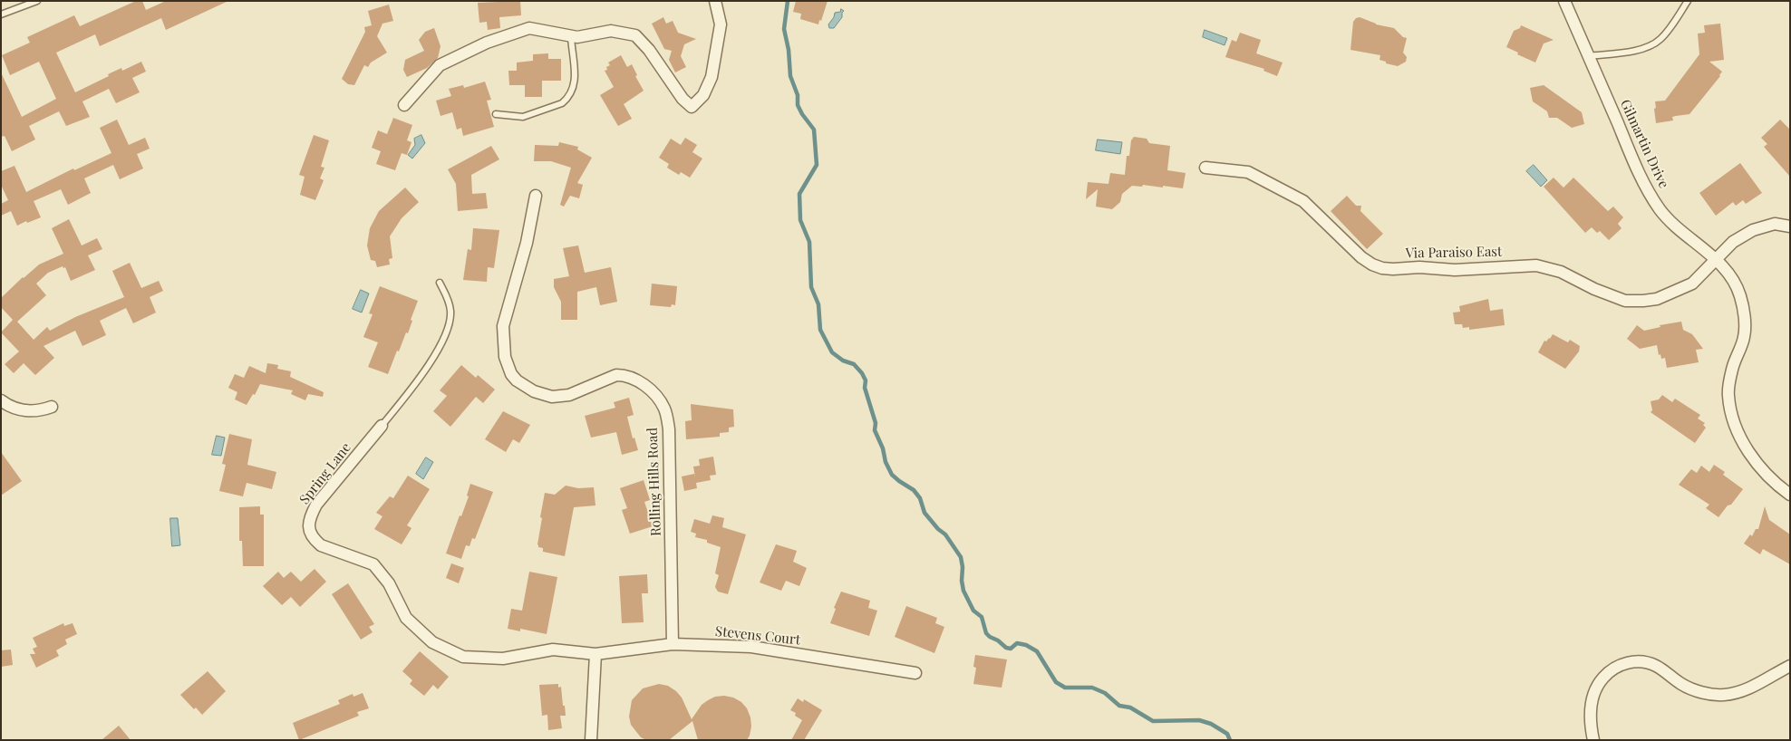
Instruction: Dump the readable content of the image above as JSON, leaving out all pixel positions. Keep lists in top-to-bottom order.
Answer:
{
  "streets": {
    "street": [
      "Gilmartin Drive",
      "Via Paraiso East",
      "Spring Lane",
      "Rolling Hills Road",
      "Stevens Court"
    ]
  },
  "crossings": [
    ["Gilmartin Drive", "Via Paraiso East"],
    ["Spring Lane", "Stevens Court"],
    ["Rolling Hills Road", "Stevens Court"]
  ]
}
